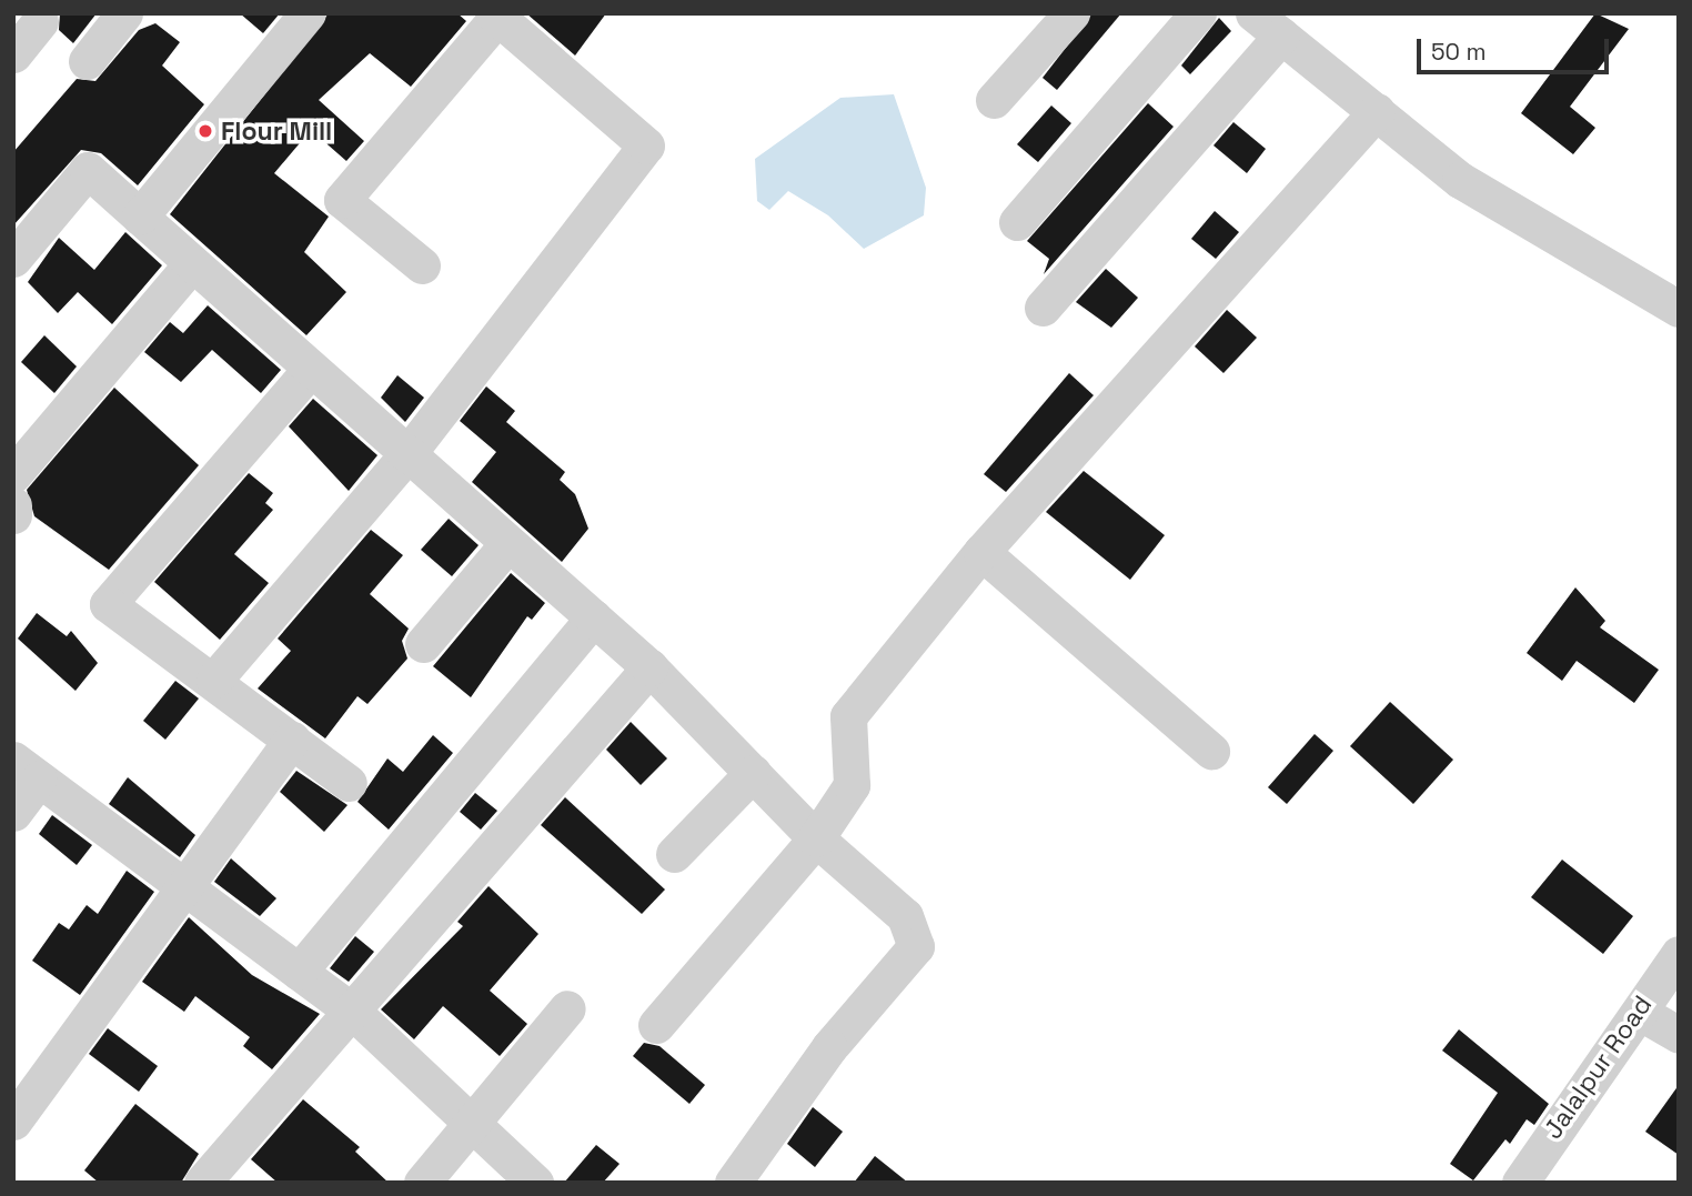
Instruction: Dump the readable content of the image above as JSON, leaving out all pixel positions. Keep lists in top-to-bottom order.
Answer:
{
  "streets": {
    "street": ["Jalalpur Road"]
  },
  "places": ["Flour Mill"],
  "scale_bar": "50 m"
}
